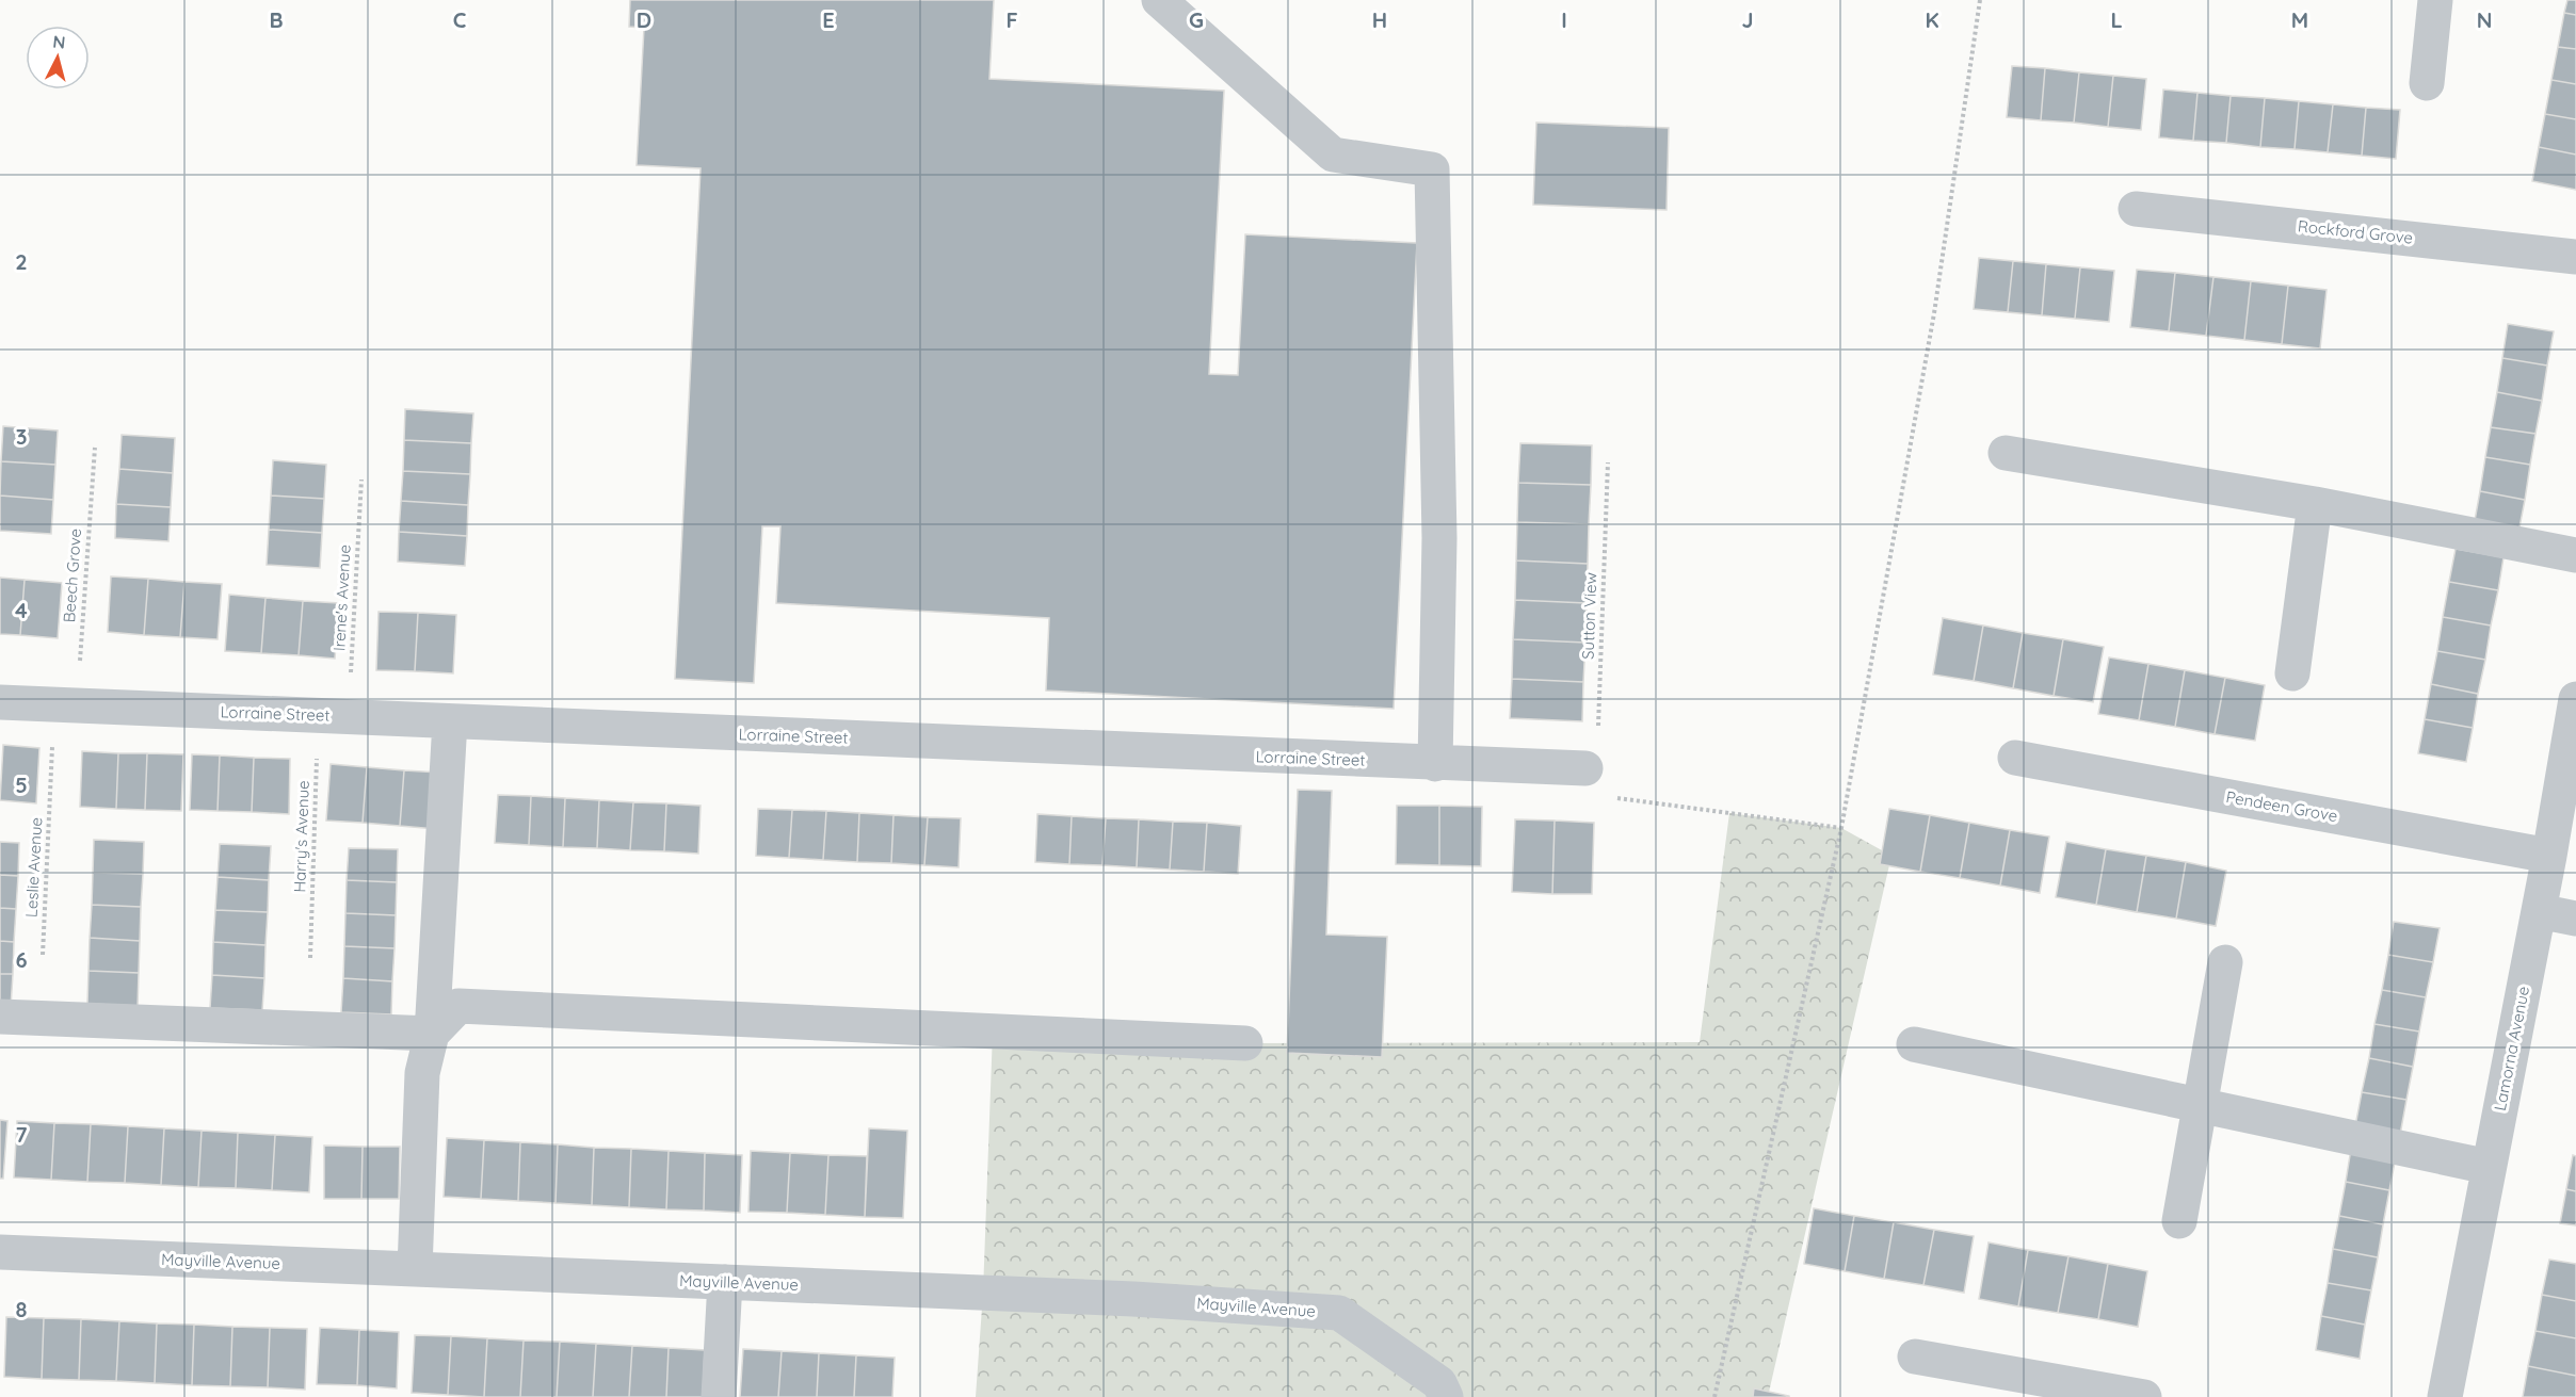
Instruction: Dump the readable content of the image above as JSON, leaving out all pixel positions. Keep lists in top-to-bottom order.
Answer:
{
  "streets": {
    "street": [
      "Rockford Grove",
      "Lorraine Street",
      "Pendeen Grove",
      "Lamorna Avenue",
      "Mayville Avenue"
    ],
    "path": [
      "Beech Grove",
      "Irene's Avenue",
      "Sutton View",
      "Harry's Avenue",
      "Leslie Avenue"
    ]
  },
  "crossings": [
    ["Beech Grove", "Lorraine Street"],
    ["Beech Grove", "Leslie Avenue"],
    ["Irene's Avenue", "Lorraine Street"],
    ["Irene's Avenue", "Harry's Avenue"],
    ["Sutton View", "Lorraine Street"],
    ["Lorraine Street", "Harry's Avenue"],
    ["Lorraine Street", "Leslie Avenue"],
    ["Pendeen Grove", "Lamorna Avenue"]
  ],
  "north": "top",
  "grid": {
    "columns": [
      "B",
      "C",
      "D",
      "E",
      "F",
      "G",
      "H",
      "I",
      "J",
      "K",
      "L",
      "M",
      "N"
    ],
    "rows": [
      "2",
      "3",
      "4",
      "5",
      "6",
      "7",
      "8"
    ]
  }
}
